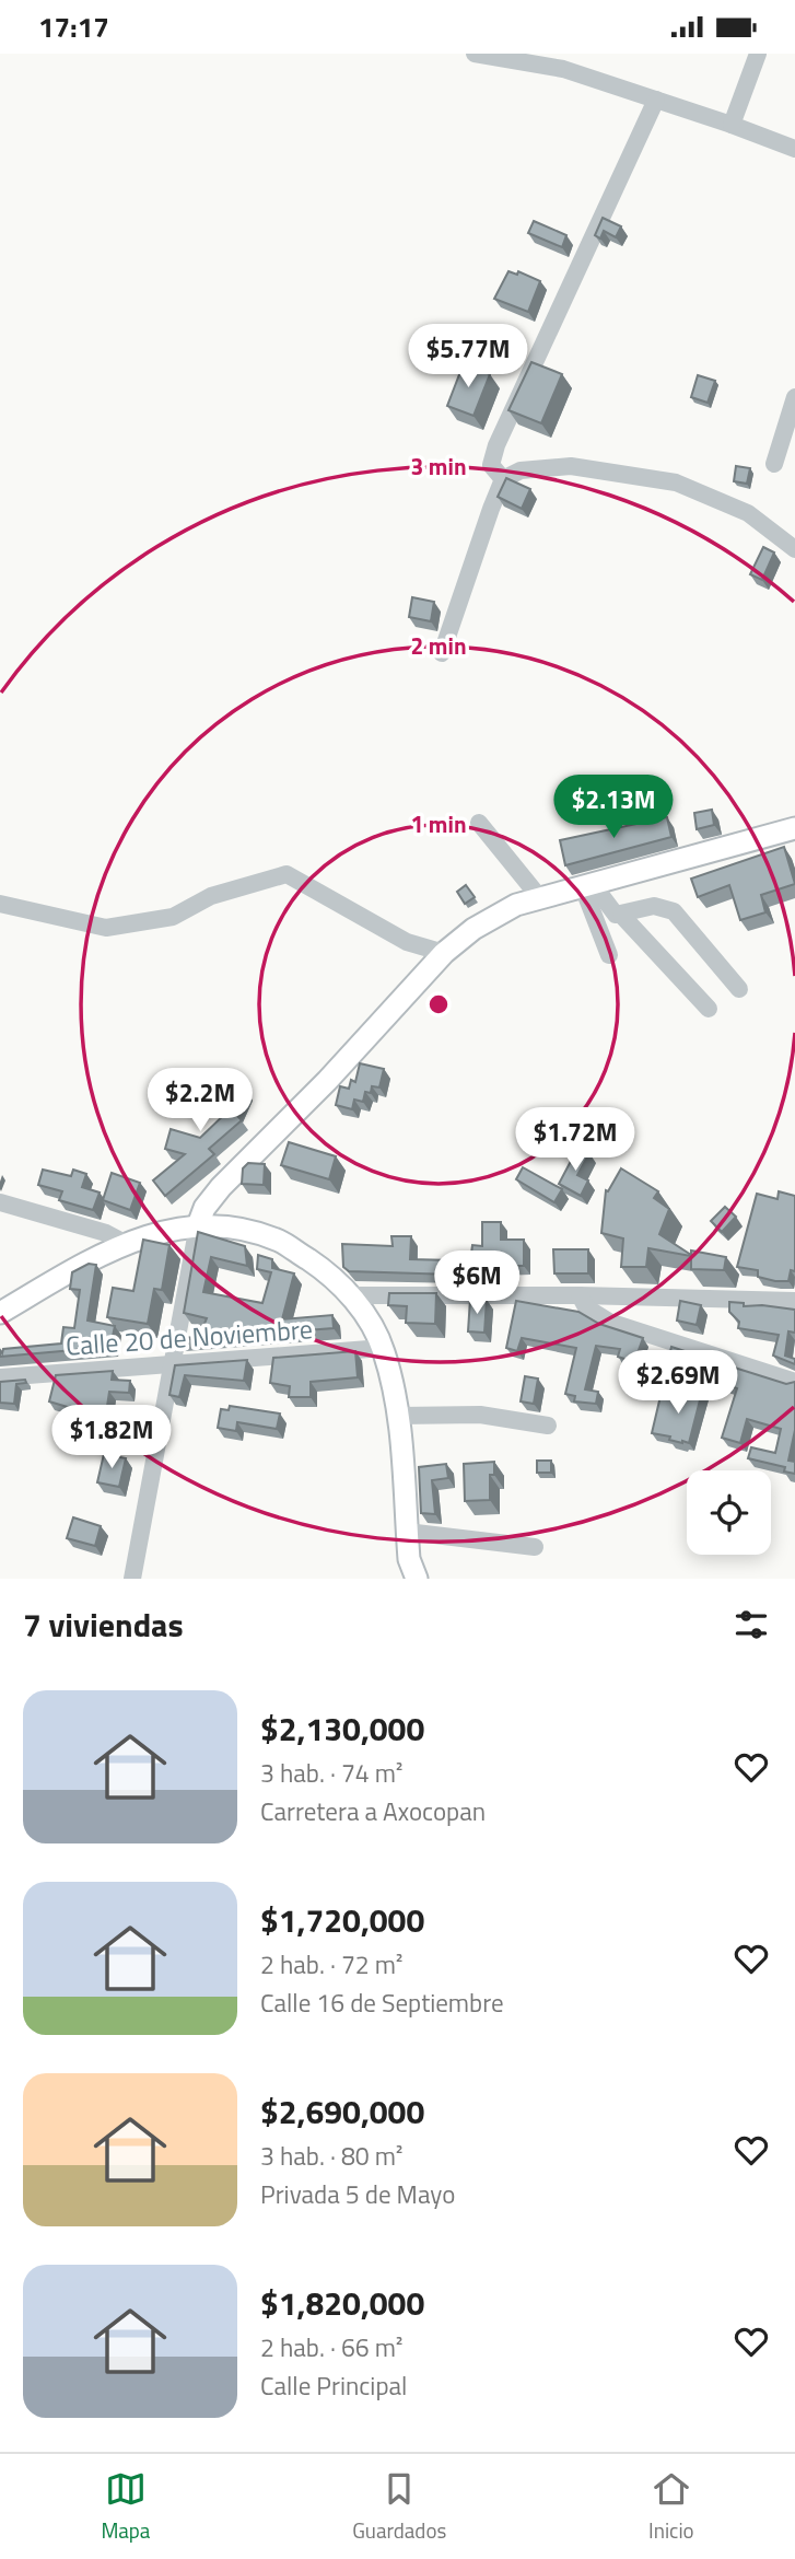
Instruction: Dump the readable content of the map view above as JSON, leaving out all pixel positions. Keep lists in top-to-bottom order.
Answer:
{
  "streets": {
    "street": ["Calle 20 de Noviembre"]
  },
  "page": {
    "status": "17:17",
    "price": [
      "$5.77M",
      "$2.13M",
      "$2.2M",
      "$1.72M",
      "$6M",
      "$2.69M",
      "$1.82M"
    ],
    "heading": "7 viviendas",
    "list": [
      {
        "name": "$2,130,000",
        "note": "3 hab. · 74 m² · Carretera a Axocopan"
      },
      {
        "name": "$1,720,000",
        "note": "2 hab. · 72 m² · Calle 16 de Septiembre"
      },
      {
        "name": "$2,690,000",
        "note": "3 hab. · 80 m² · Privada 5 de Mayo"
      },
      {
        "name": "$1,820,000",
        "note": "2 hab. · 66 m² · Calle Principal"
      }
    ],
    "tabs": ["Mapa", "Guardados", "Inicio"]
  },
  "rings": ["3 min", "2 min", "1 min"]
}
